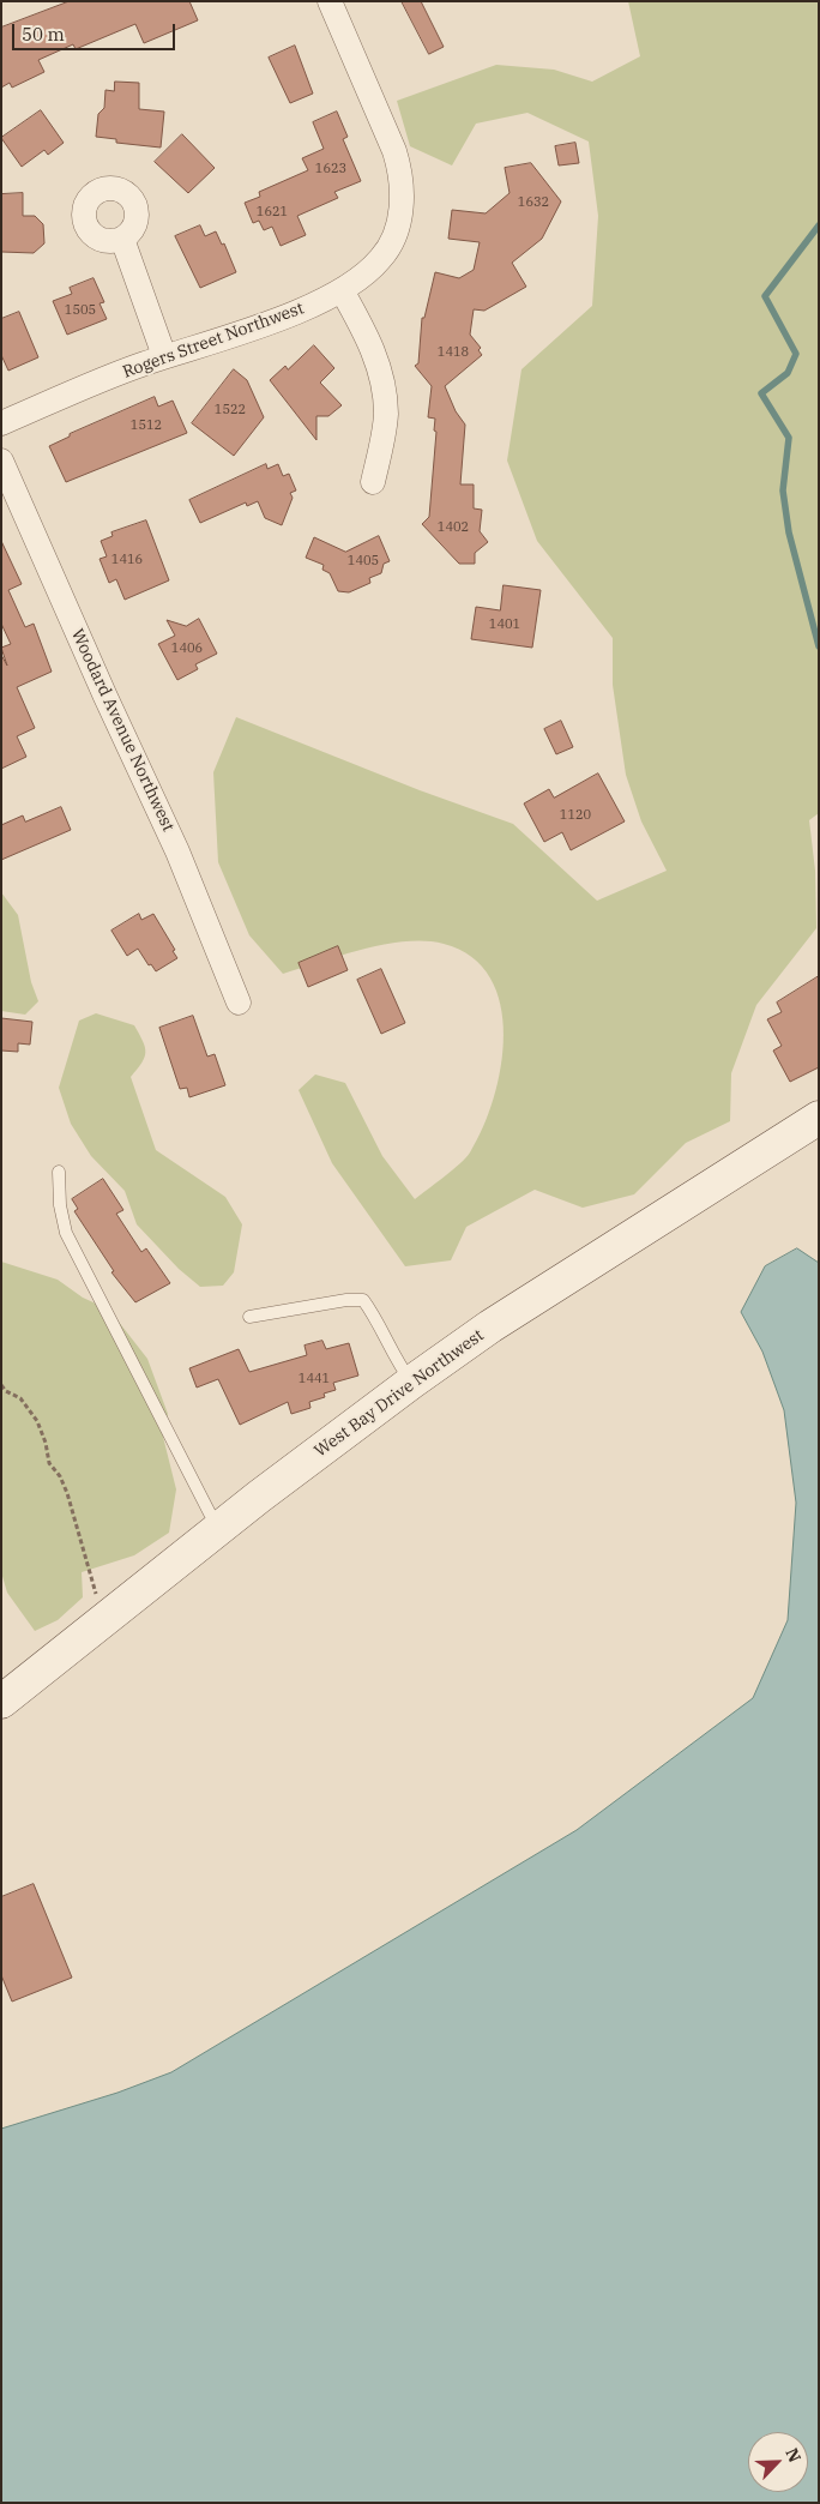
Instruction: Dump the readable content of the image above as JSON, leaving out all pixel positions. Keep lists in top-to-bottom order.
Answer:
{
  "streets": {
    "street": ["Rogers Street Northwest", "Woodard Avenue Northwest", "West Bay Drive Northwest"]
  },
  "house_numbers": [
    "1623",
    "1632",
    "1621",
    "1505",
    "1418",
    "1522",
    "1512",
    "1402",
    "1416",
    "1405",
    "1401",
    "1406",
    "1120",
    "1441"
  ],
  "scale_bar": "50 m",
  "north": "top right"
}
